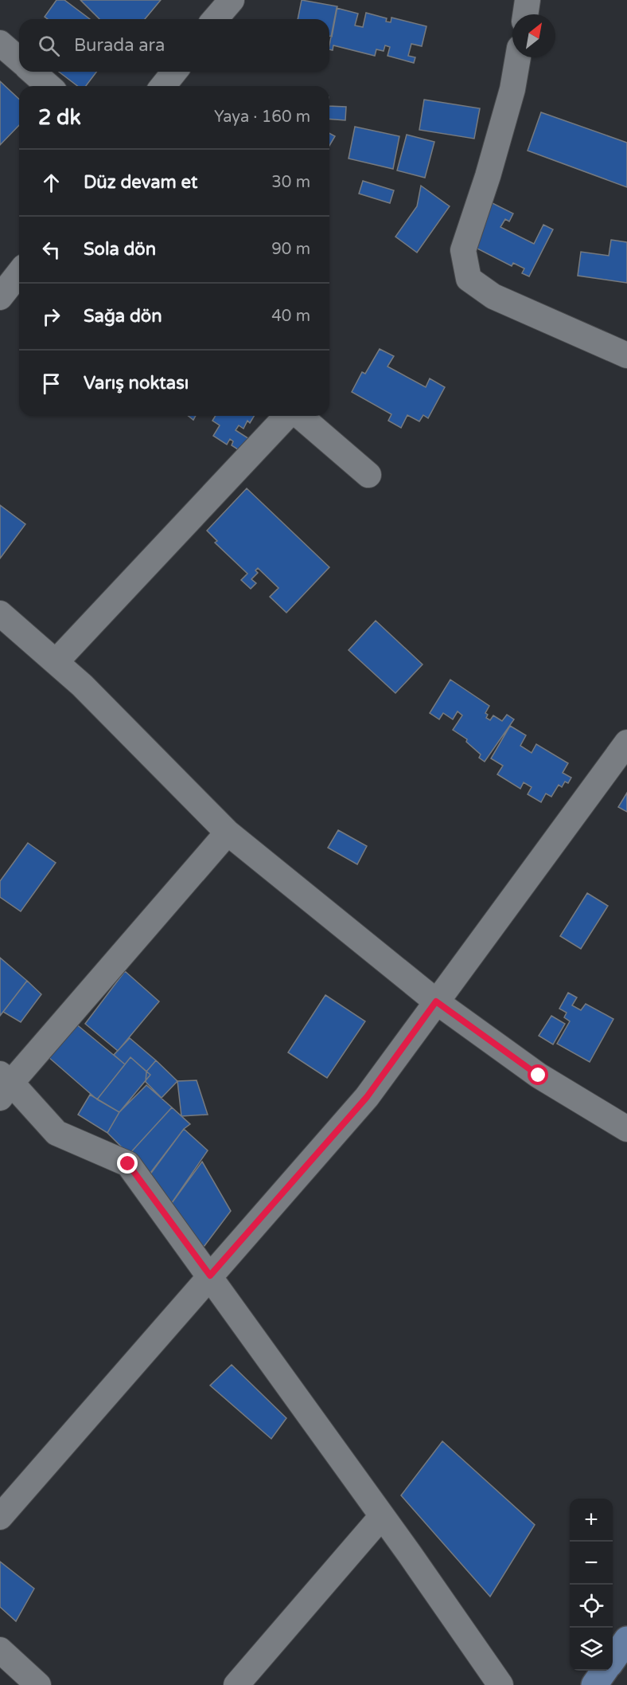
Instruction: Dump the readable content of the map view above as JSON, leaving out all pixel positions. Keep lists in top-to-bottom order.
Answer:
{
  "north": "top right",
  "page": {
    "search": "Burada ara",
    "heading": ["2 dk", "Yaya · 160 m"],
    "list": [
      ["Düz devam et", "30 m"],
      ["Sola dön", "90 m"],
      ["Sağa dön", "40 m"],
      "Varış noktası"
    ],
    "map_buttons": ["+", "−"]
  }
}
